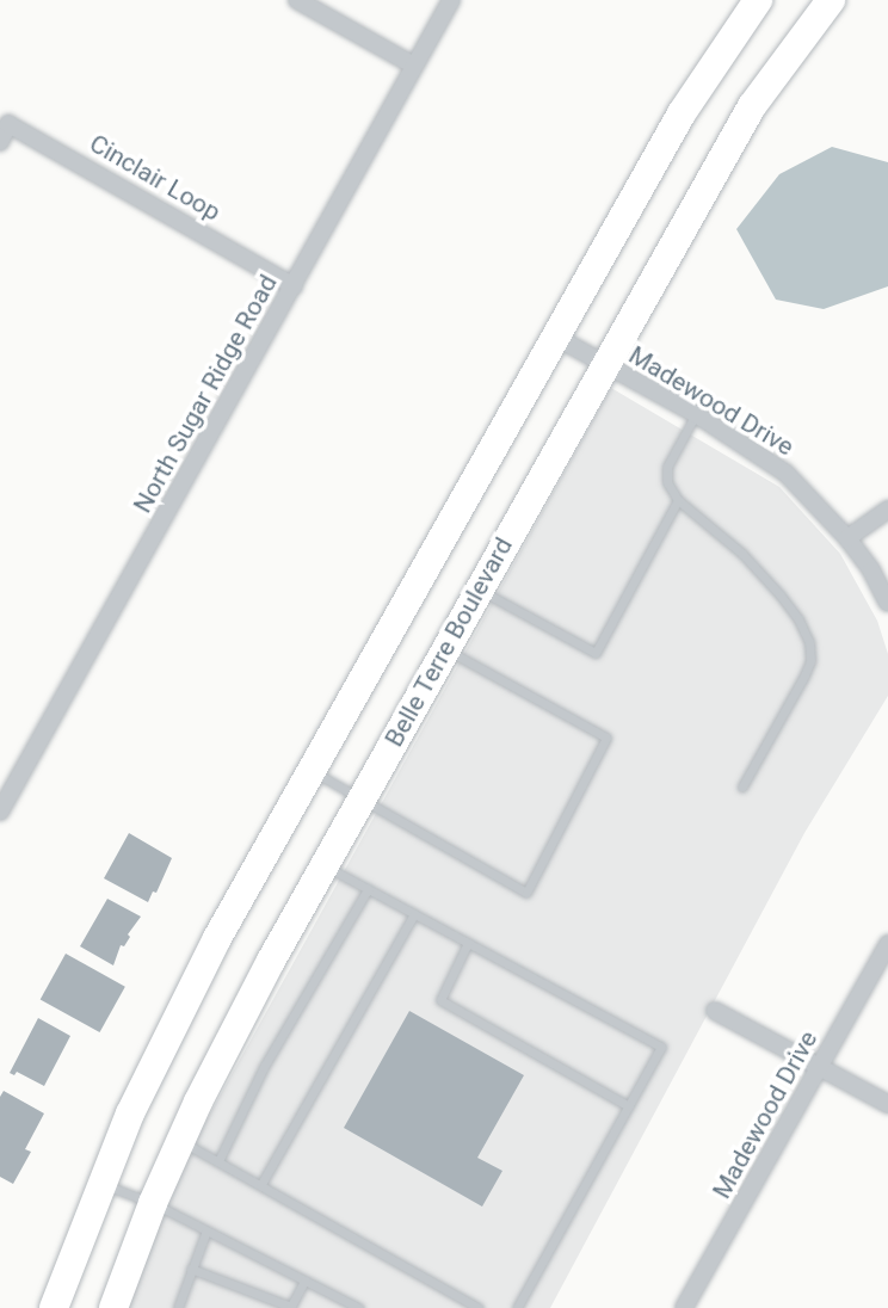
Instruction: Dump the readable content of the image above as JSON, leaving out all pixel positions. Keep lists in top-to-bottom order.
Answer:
{
  "streets": {
    "highway": ["Belle Terre Boulevard"],
    "street": ["Cinclair Loop", "North Sugar Ridge Road", "Madewood Drive"]
  },
  "crossings": [
    ["Cinclair Loop", "North Sugar Ridge Road"],
    ["Madewood Drive", "Belle Terre Boulevard"]
  ]
}
